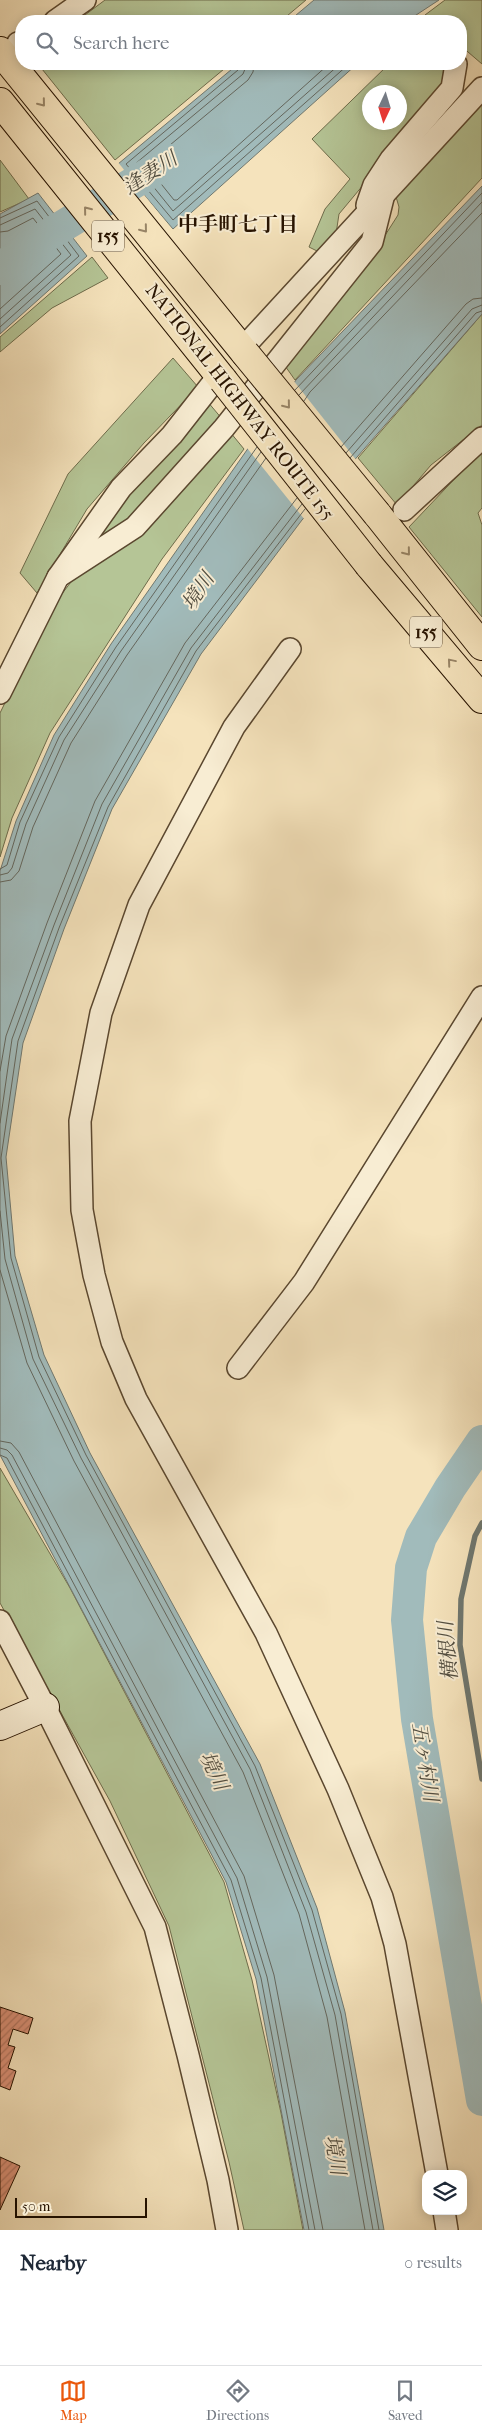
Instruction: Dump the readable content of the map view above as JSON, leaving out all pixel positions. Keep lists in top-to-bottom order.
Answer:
{
  "streets": {
    "highway": ["155", "NATIONAL HIGHWAY ROUTE 155"]
  },
  "districts": ["中手町七丁目"],
  "water": [
    "逢妻川",
    "境川",
    "横根川",
    "五ヶ村川"
  ],
  "scale_bar": "50 m",
  "north": "bottom",
  "page": {
    "search": "Search here",
    "scale": "50 m",
    "heading": ["Nearby", "0 results"],
    "nav": ["Map", "Directions", "Saved"]
  }
}
